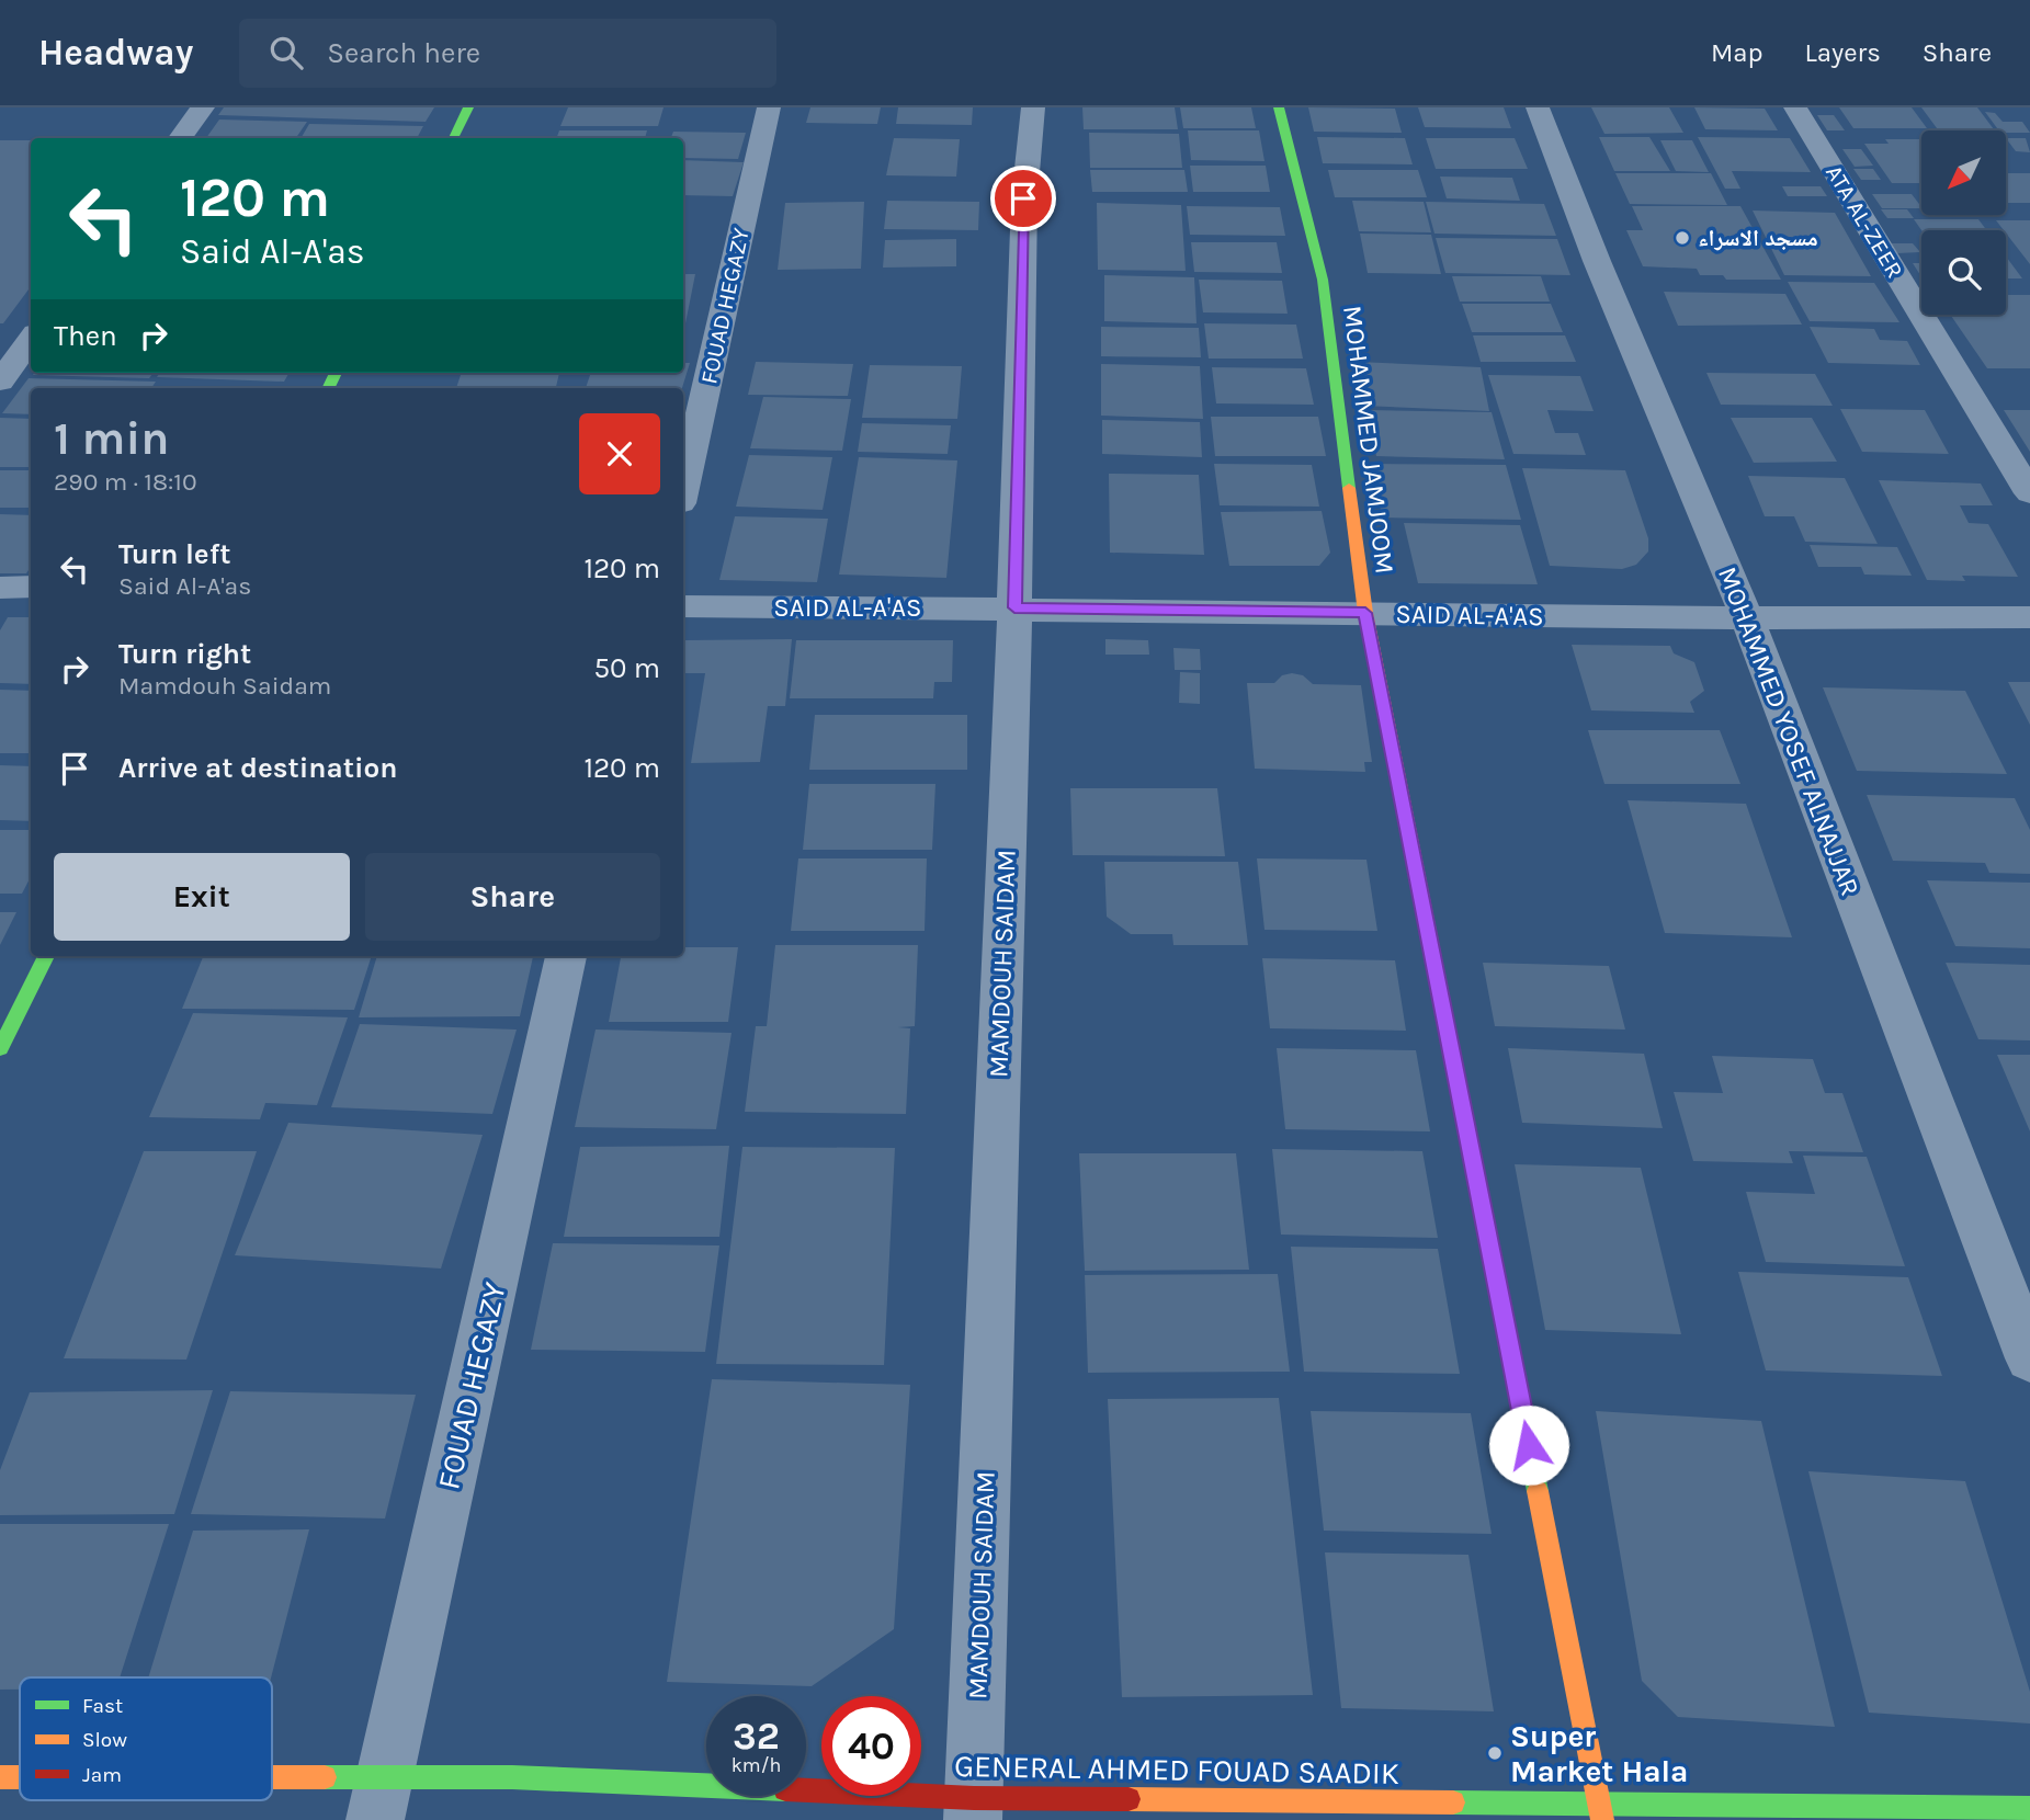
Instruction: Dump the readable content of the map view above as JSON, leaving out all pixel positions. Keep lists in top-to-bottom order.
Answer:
{
  "streets": {
    "street": [
      "ATA AL-ZEER",
      "FOUAD HEGAZY",
      "MOHAMMED JAMJOOM",
      "SAID AL-A'AS",
      "MOHAMMED YOSEF ALNAJJAR",
      "MAMDOUH SAIDAM",
      "GENERAL AHMED FOUAD SAADIK"
    ]
  },
  "crossings": [
    ["FOUAD HEGAZY", "GENERAL AHMED FOUAD SAADIK"],
    ["MOHAMMED JAMJOOM", "SAID AL-A'AS"],
    ["MOHAMMED JAMJOOM", "GENERAL AHMED FOUAD SAADIK"],
    ["SAID AL-A'AS", "MOHAMMED YOSEF ALNAJJAR"],
    ["SAID AL-A'AS", "MAMDOUH SAIDAM"],
    ["MAMDOUH SAIDAM", "GENERAL AHMED FOUAD SAADIK"]
  ],
  "places": ["مسجد الاسراء", "Super Market Hala"],
  "legend": ["Fast", "Slow", "Jam"],
  "north": "bottom left",
  "page": {
    "header": "Headway",
    "search": "Search here",
    "nav": ["Map", "Layers", "Share"],
    "turn": ["120 m", "Said Al-A'as"],
    "then": "Then",
    "heading": ["1 min", "290 m · 18:10"],
    "list": [
      {
        "name": "Turn left",
        "note": "Said Al-A'as",
        "value": "120 m"
      },
      {
        "name": "Turn right",
        "note": "Mamdouh Saidam",
        "value": "50 m"
      },
      {
        "name": "Arrive at destination",
        "value": "120 m"
      }
    ],
    "buttons": ["Exit", "Share"],
    "speed": "32 km/h",
    "limit": "40"
  }
}
